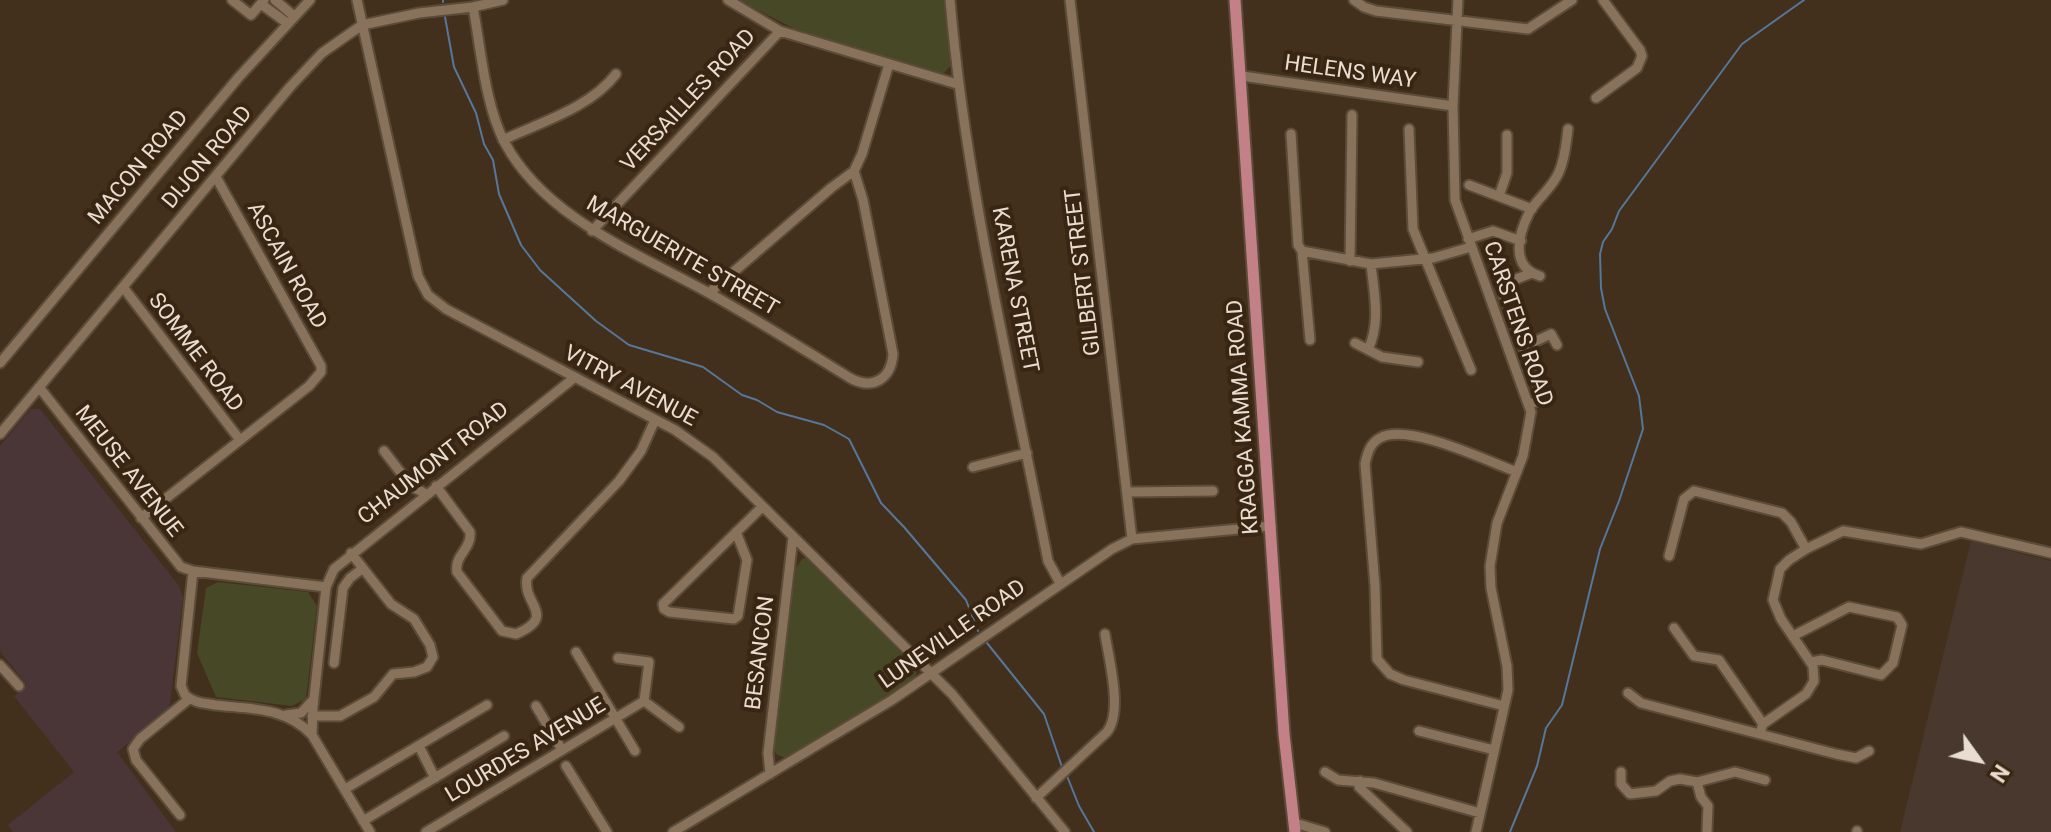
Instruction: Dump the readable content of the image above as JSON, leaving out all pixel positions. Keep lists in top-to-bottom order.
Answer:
{
  "streets": {
    "main road": ["KRAGGA KAMMA ROAD"],
    "street": [
      "HELENS WAY",
      "VERSAILLES ROAD",
      "DIJON ROAD",
      "MACON ROAD",
      "MARGUERITE STREET",
      "ASCAIN ROAD",
      "GILBERT STREET",
      "KARENA STREET",
      "CARSTENS ROAD",
      "SOMME ROAD",
      "VITRY AVENUE",
      "CHAUMONT ROAD",
      "MEUSE AVENUE",
      "LUNEVILLE ROAD",
      "BESANCON",
      "LOURDES AVENUE"
    ]
  },
  "crossings": [
    ["HELENS WAY", "CARSTENS ROAD"],
    ["HELENS WAY", "KRAGGA KAMMA ROAD"],
    ["VERSAILLES ROAD", "MARGUERITE STREET"],
    ["DIJON ROAD", "MARGUERITE STREET"],
    ["DIJON ROAD", "ASCAIN ROAD"],
    ["DIJON ROAD", "SOMME ROAD"],
    ["DIJON ROAD", "VITRY AVENUE"],
    ["DIJON ROAD", "MEUSE AVENUE"],
    ["ASCAIN ROAD", "SOMME ROAD"],
    ["GILBERT STREET", "LUNEVILLE ROAD"],
    ["KARENA STREET", "LUNEVILLE ROAD"],
    ["VITRY AVENUE", "CHAUMONT ROAD"],
    ["VITRY AVENUE", "LUNEVILLE ROAD"],
    ["VITRY AVENUE", "BESANCON"],
    ["KRAGGA KAMMA ROAD", "LUNEVILLE ROAD"],
    ["LUNEVILLE ROAD", "BESANCON"]
  ],
  "north": "bottom right"
}
